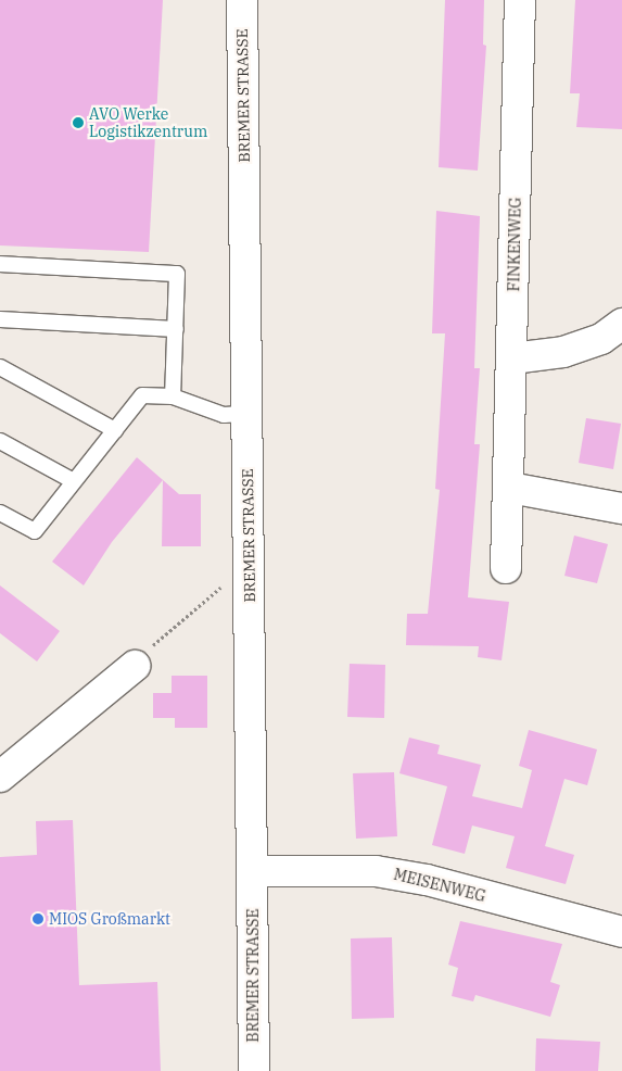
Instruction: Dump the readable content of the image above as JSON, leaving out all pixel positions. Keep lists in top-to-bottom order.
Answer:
{
  "streets": {
    "street": ["BREMER STRASSE", "FINKENWEG", "MEISENWEG"]
  },
  "crossings": [
    ["BREMER STRASSE", "MEISENWEG"]
  ],
  "places": ["AVO Werke Logistikzentrum", "MIOS Großmarkt"]
}
